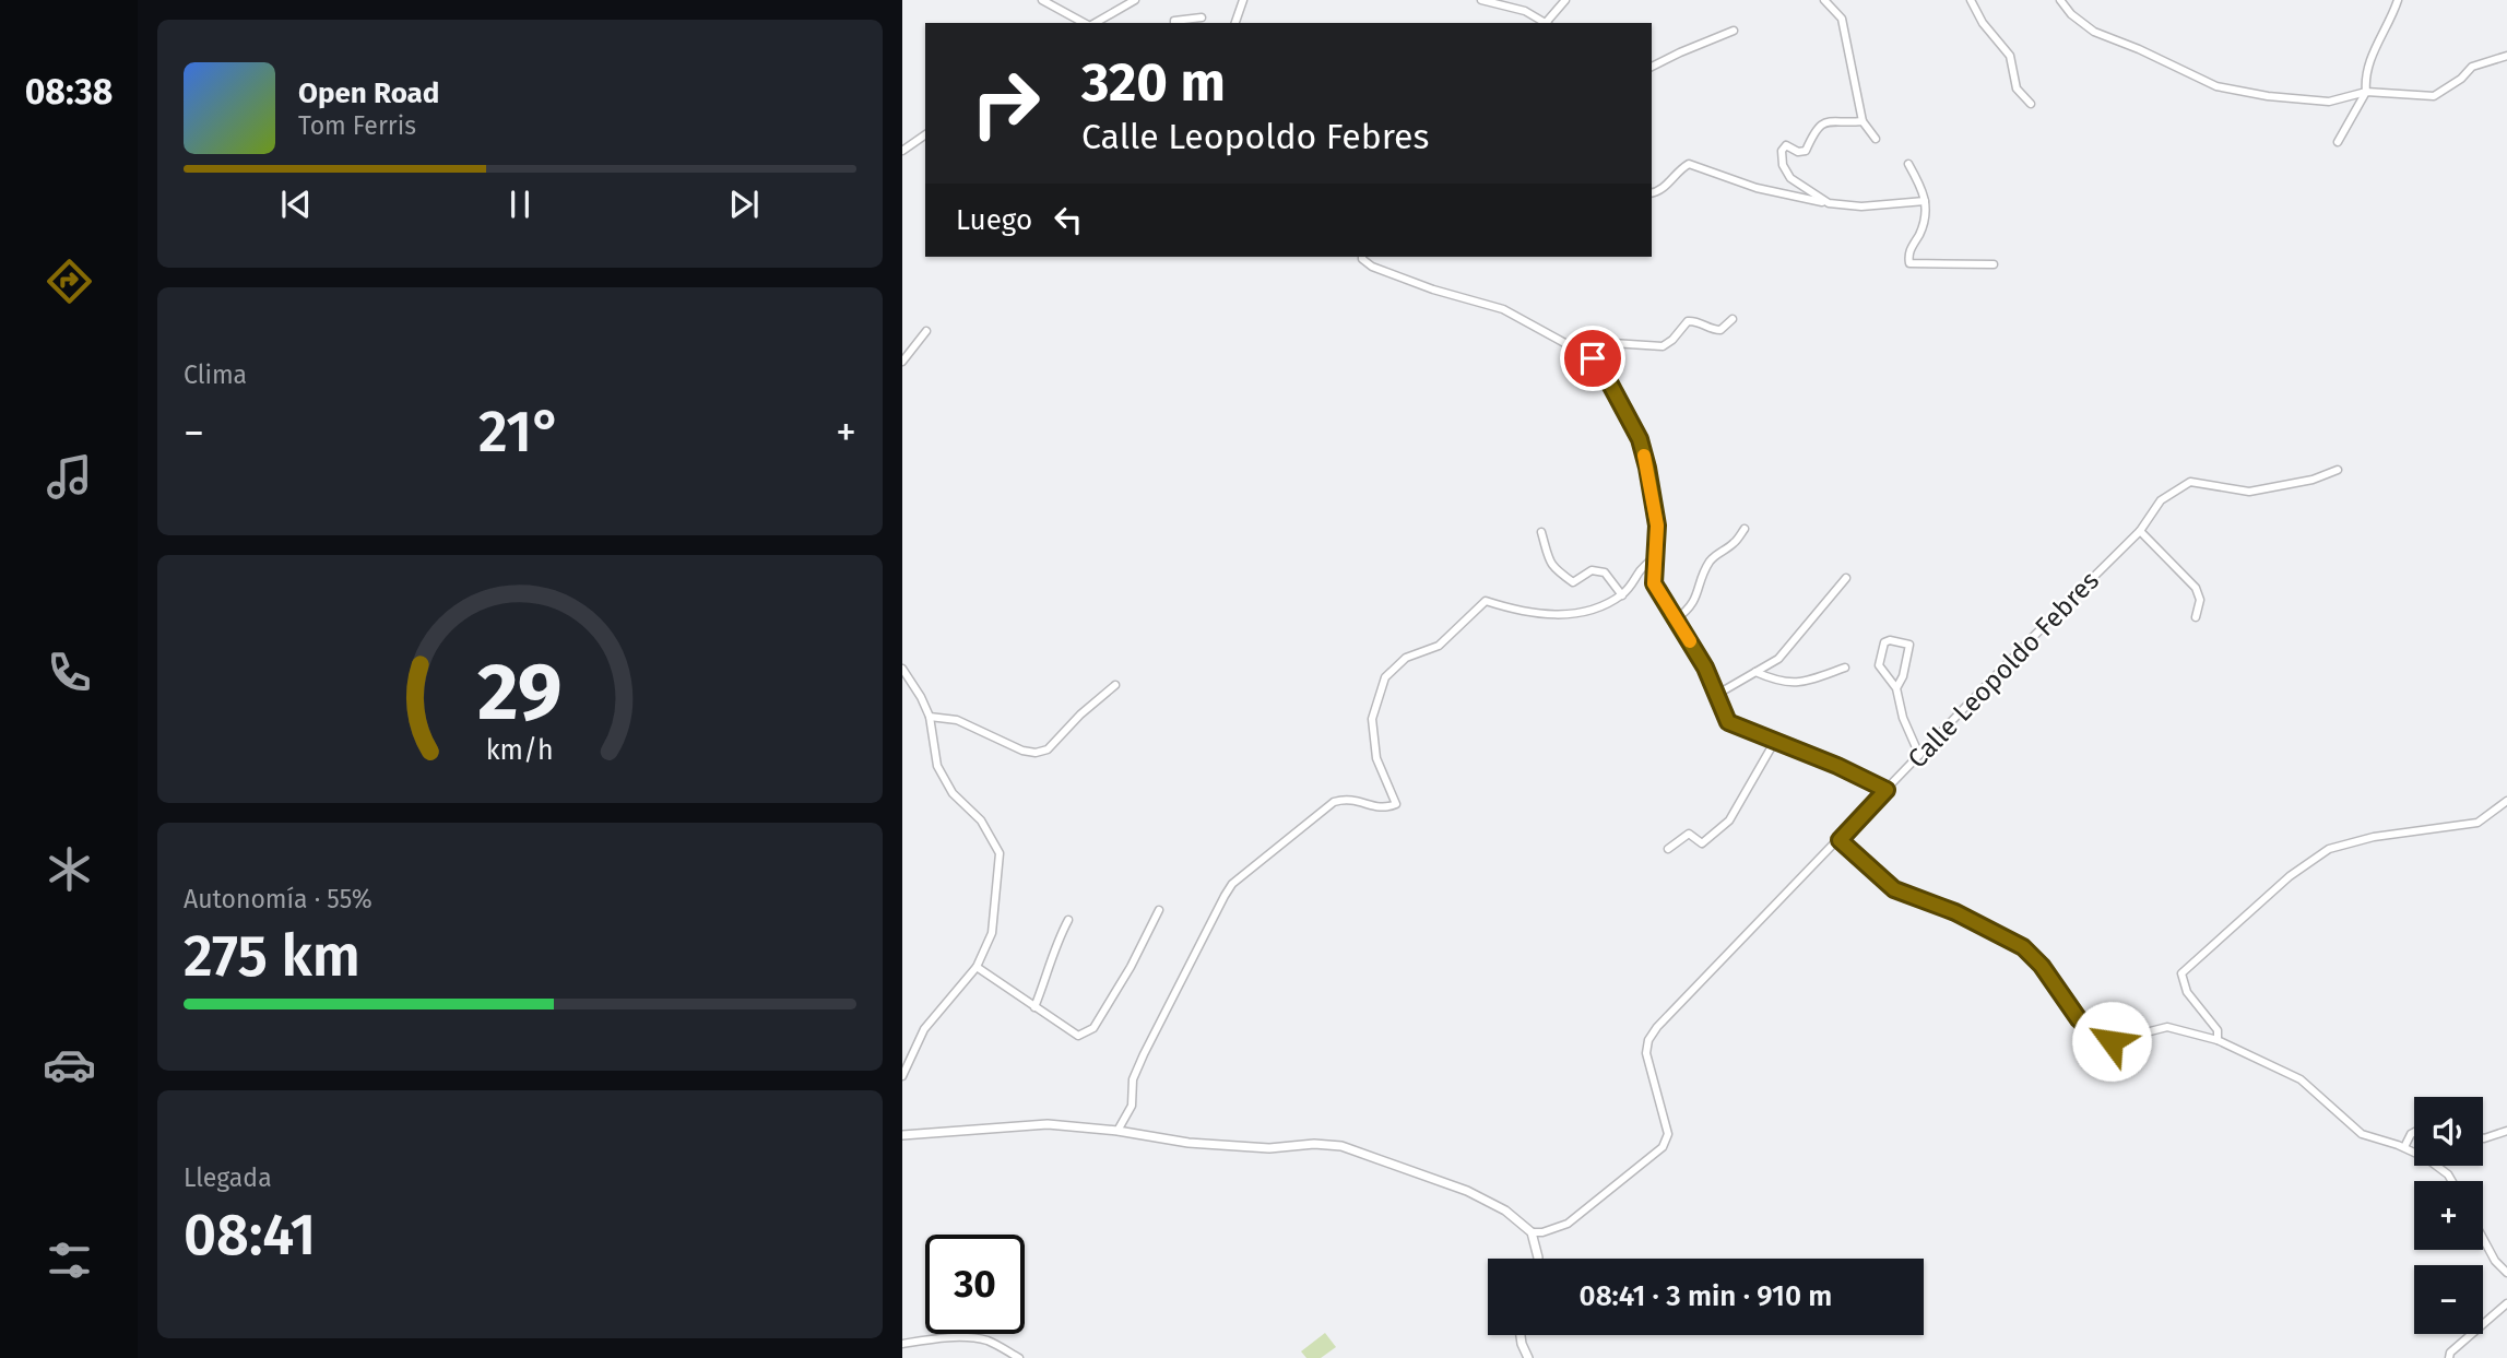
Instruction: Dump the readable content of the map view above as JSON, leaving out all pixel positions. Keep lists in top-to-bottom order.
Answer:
{
  "streets": {
    "street": ["Calle Leopoldo Febres"]
  },
  "page": {
    "tabs": "08:38",
    "turn": ["320 m", "Calle Leopoldo Febres"],
    "song": ["Open Road", "Tom Ferris"],
    "then": "Luego",
    "tile": [
      "Clima",
      ["Autonomía · 55%", "275 km"],
      ["Llegada", "08:41"]
    ],
    "heat": ["−", "21°", "+"],
    "map_buttons": ["+", "−"],
    "limit": "30",
    "trip": "08:41 · 3 min · 910 m",
    "gauge": ["29", "km/h"]
  }
}
